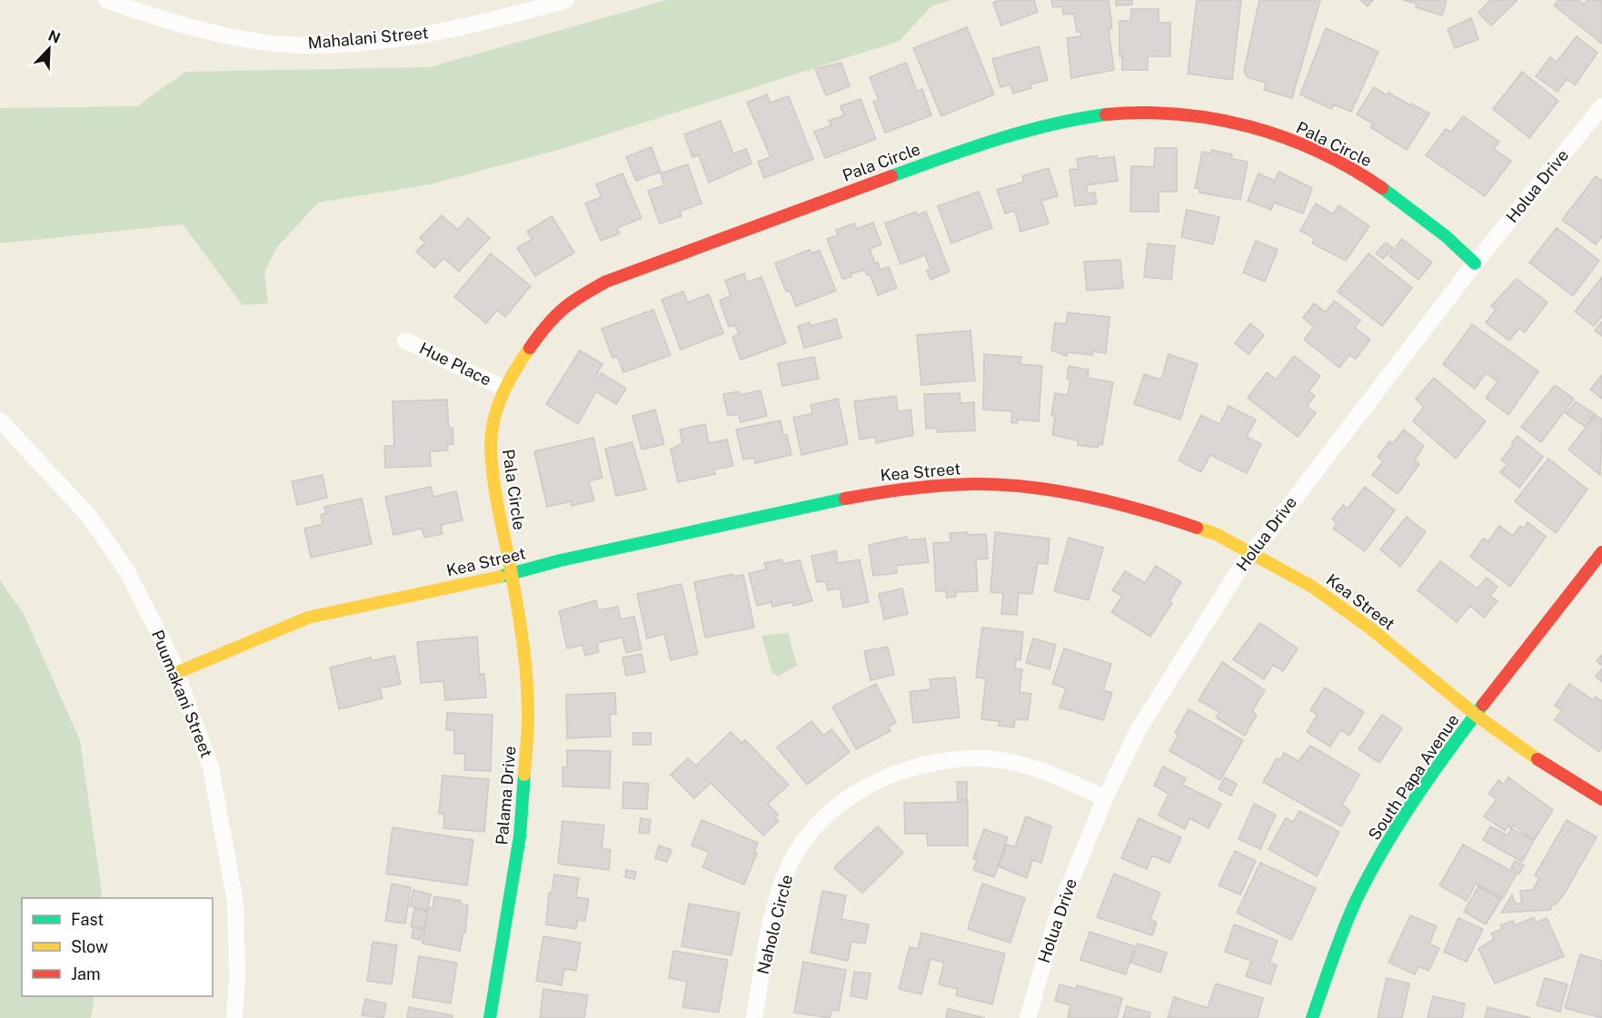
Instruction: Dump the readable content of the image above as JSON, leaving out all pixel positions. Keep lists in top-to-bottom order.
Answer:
{
  "streets": {
    "street": [
      "Mahalani Street",
      "Pala Circle",
      "Holua Drive",
      "Hue Place",
      "Kea Street",
      "Puumakani Street",
      "South Papa Avenue",
      "Palama Drive",
      "Naholo Circle"
    ]
  },
  "crossings": [
    ["Pala Circle", "Holua Drive"],
    ["Pala Circle", "Hue Place"],
    ["Pala Circle", "Kea Street"],
    ["Pala Circle", "Palama Drive"],
    ["Holua Drive", "Kea Street"],
    ["Holua Drive", "Naholo Circle"],
    ["Kea Street", "Puumakani Street"],
    ["Kea Street", "South Papa Avenue"],
    ["Kea Street", "Palama Drive"]
  ],
  "legend": ["Fast", "Slow", "Jam"],
  "north": "top right"
}
